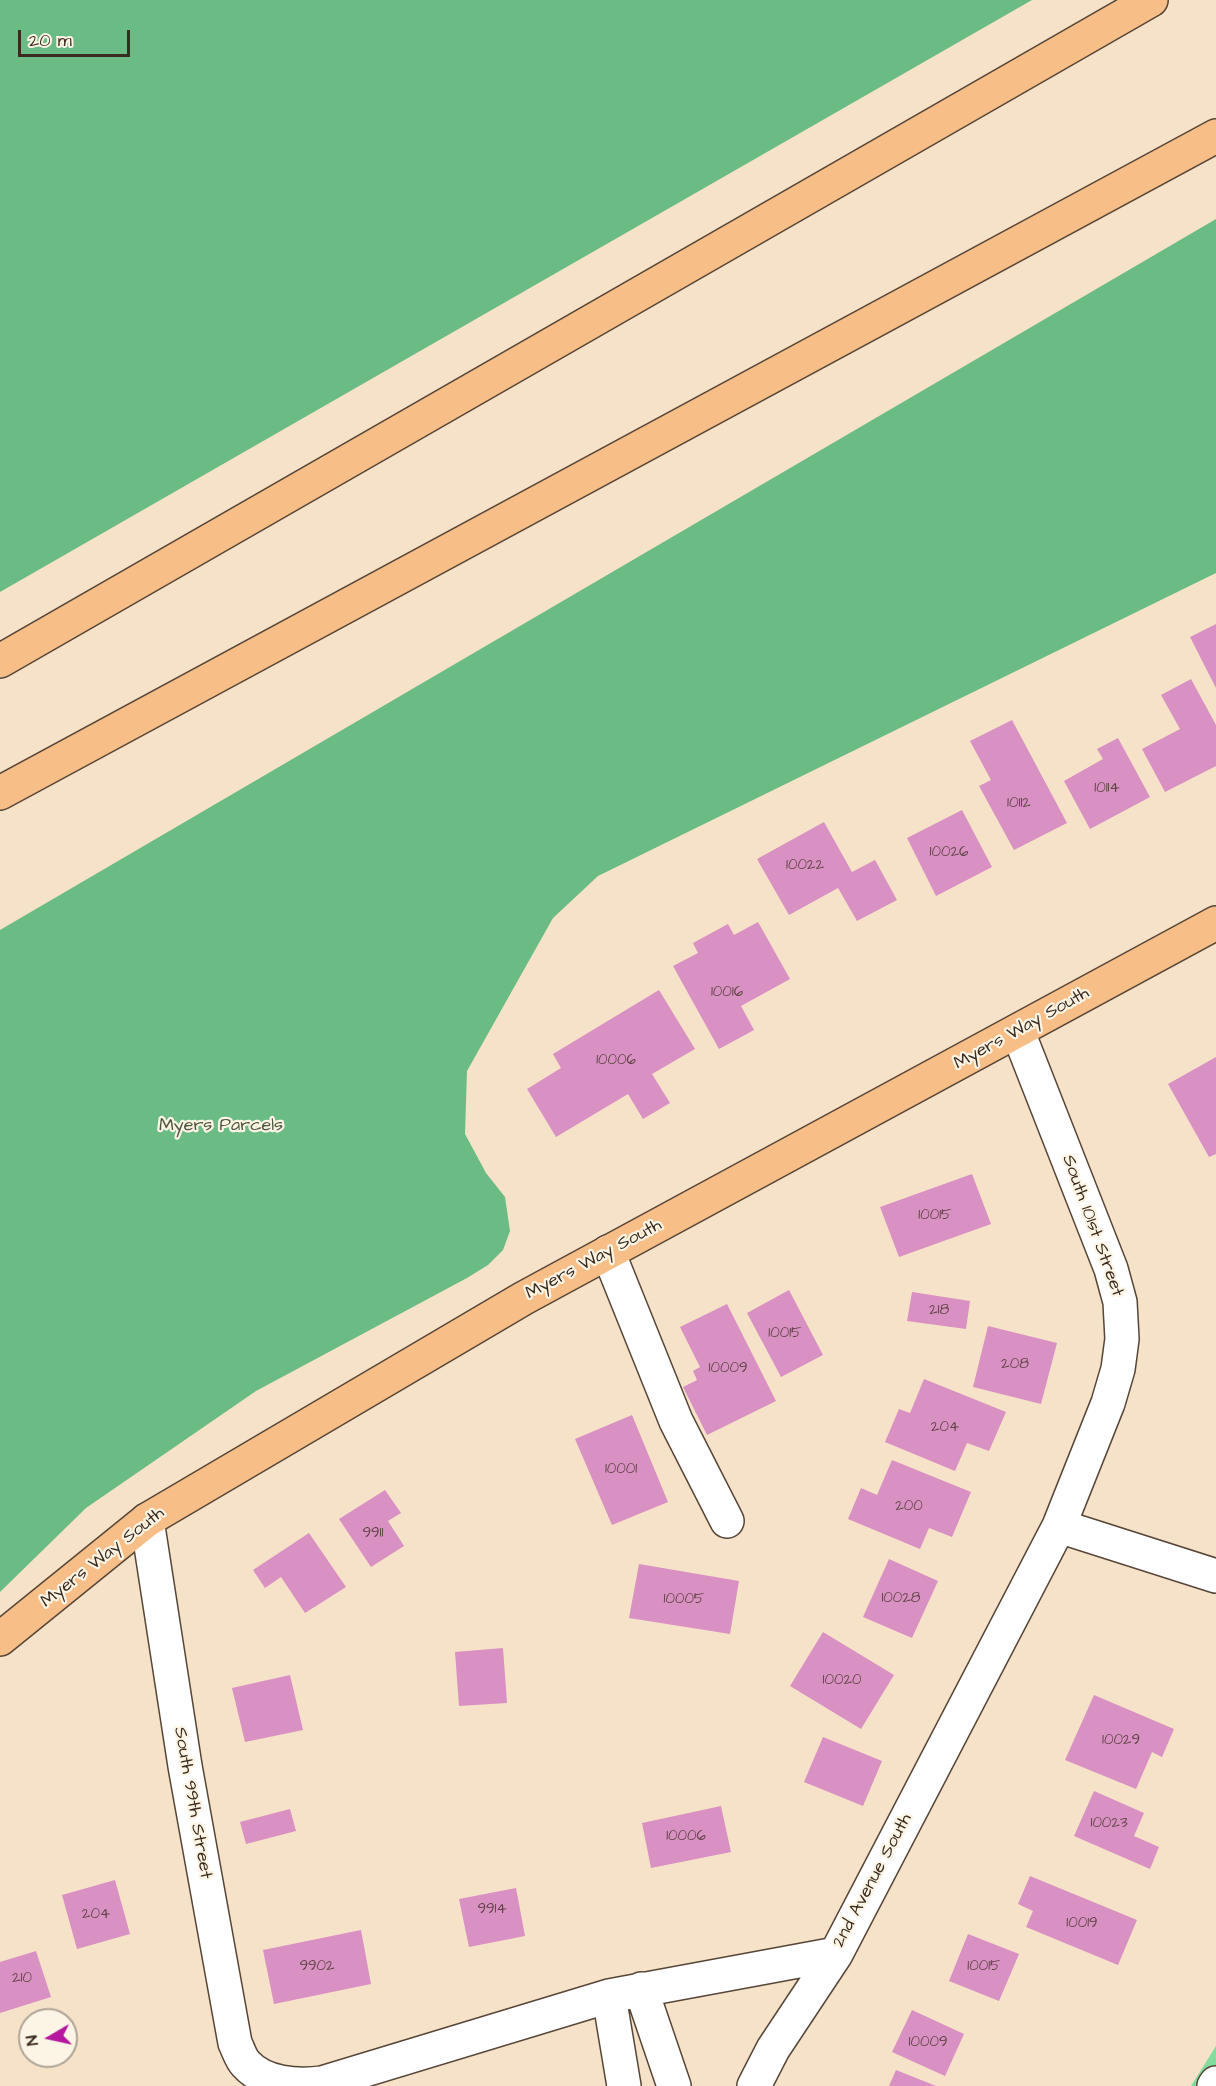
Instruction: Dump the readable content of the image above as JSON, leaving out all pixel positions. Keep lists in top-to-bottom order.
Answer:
{
  "streets": {
    "main road": ["Myers Way South"],
    "street": ["South 101st Street", "South 99th Street", "2nd Avenue South"]
  },
  "crossings": [
    ["Myers Way South", "South 101st Street"],
    ["Myers Way South", "South 99th Street"],
    ["South 101st Street", "2nd Avenue South"],
    ["South 99th Street", "2nd Avenue South"]
  ],
  "parks": ["Myers Parcels"],
  "house_numbers": [
    "10114",
    "10112",
    "10026",
    "10022",
    "10016",
    "10006",
    "10015",
    "218",
    "10015",
    "208",
    "10009",
    "204",
    "10001",
    "200",
    "9911",
    "10028",
    "10005",
    "10020",
    "10029",
    "10023",
    "10006",
    "9914",
    "204",
    "10019",
    "9902",
    "10015",
    "210",
    "10009"
  ],
  "scale_bar": "20 m",
  "north": "left"
}
